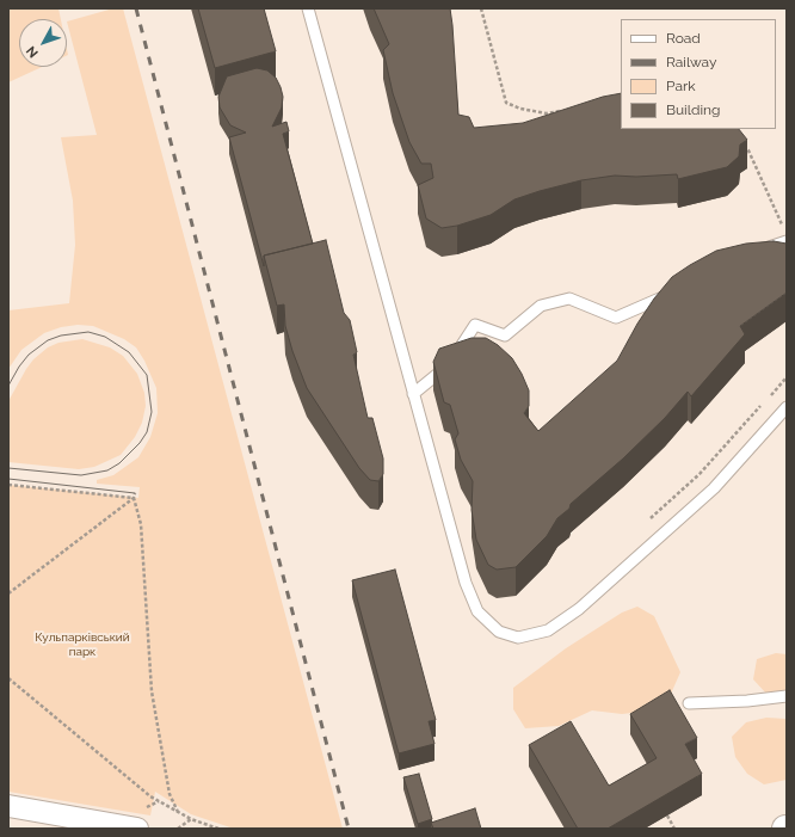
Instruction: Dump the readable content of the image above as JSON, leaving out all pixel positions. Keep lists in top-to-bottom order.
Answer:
{
  "parks": ["Кульпарківський парк"],
  "legend": [
    "Road",
    "Railway",
    "Park",
    "Building"
  ],
  "north": "bottom left"
}
